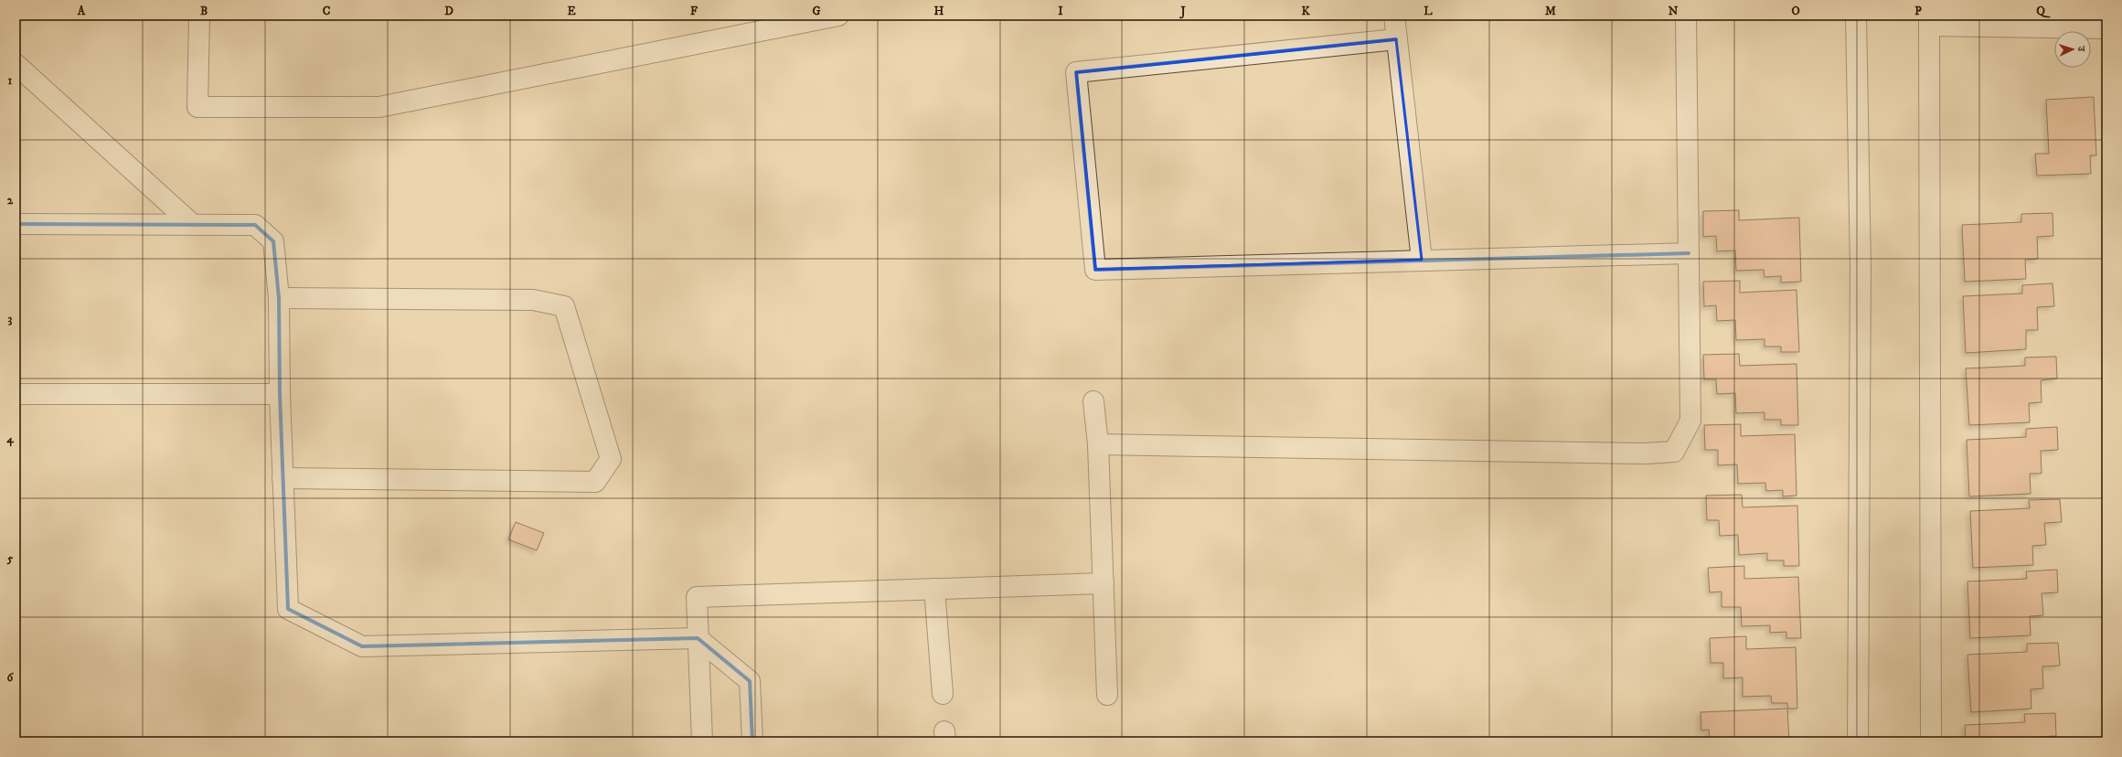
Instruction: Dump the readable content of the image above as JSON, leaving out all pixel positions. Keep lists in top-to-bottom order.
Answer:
{
  "north": "right",
  "grid": {
    "columns": [
      "A",
      "B",
      "C",
      "D",
      "E",
      "F",
      "G",
      "H",
      "I",
      "J",
      "K",
      "L",
      "M",
      "N",
      "O",
      "P",
      "Q"
    ],
    "rows": [
      "1",
      "2",
      "3",
      "4",
      "5",
      "6"
    ]
  }
}
